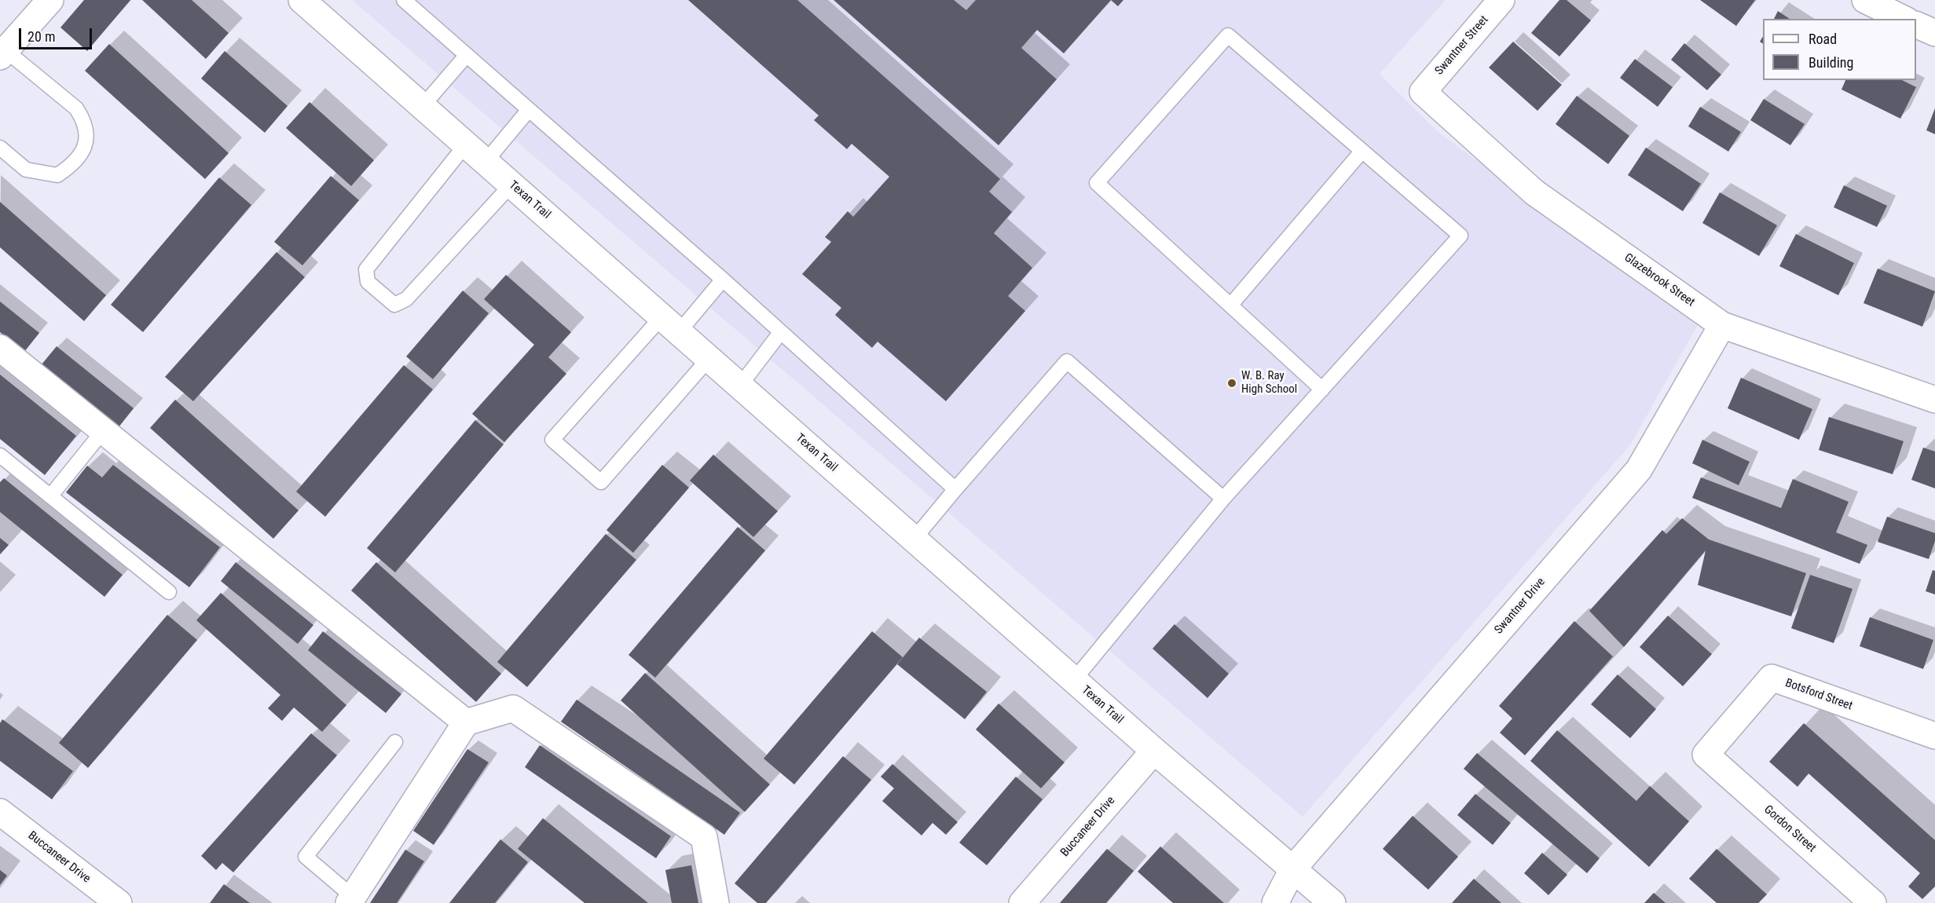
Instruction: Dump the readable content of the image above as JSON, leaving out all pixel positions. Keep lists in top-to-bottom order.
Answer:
{
  "streets": {
    "street": [
      "Swantner Street",
      "Texan Trail",
      "Glazebrook Street",
      "Swantner Drive",
      "Botsford Street",
      "Buccaneer Drive",
      "Gordon Street"
    ]
  },
  "crossings": [
    ["Swantner Street", "Glazebrook Street"],
    ["Texan Trail", "Swantner Drive"],
    ["Texan Trail", "Buccaneer Drive"],
    ["Glazebrook Street", "Swantner Drive"],
    ["Botsford Street", "Gordon Street"]
  ],
  "places": ["W. B. Ray High School"],
  "legend": ["Road", "Building"],
  "scale_bar": "20 m"
}
